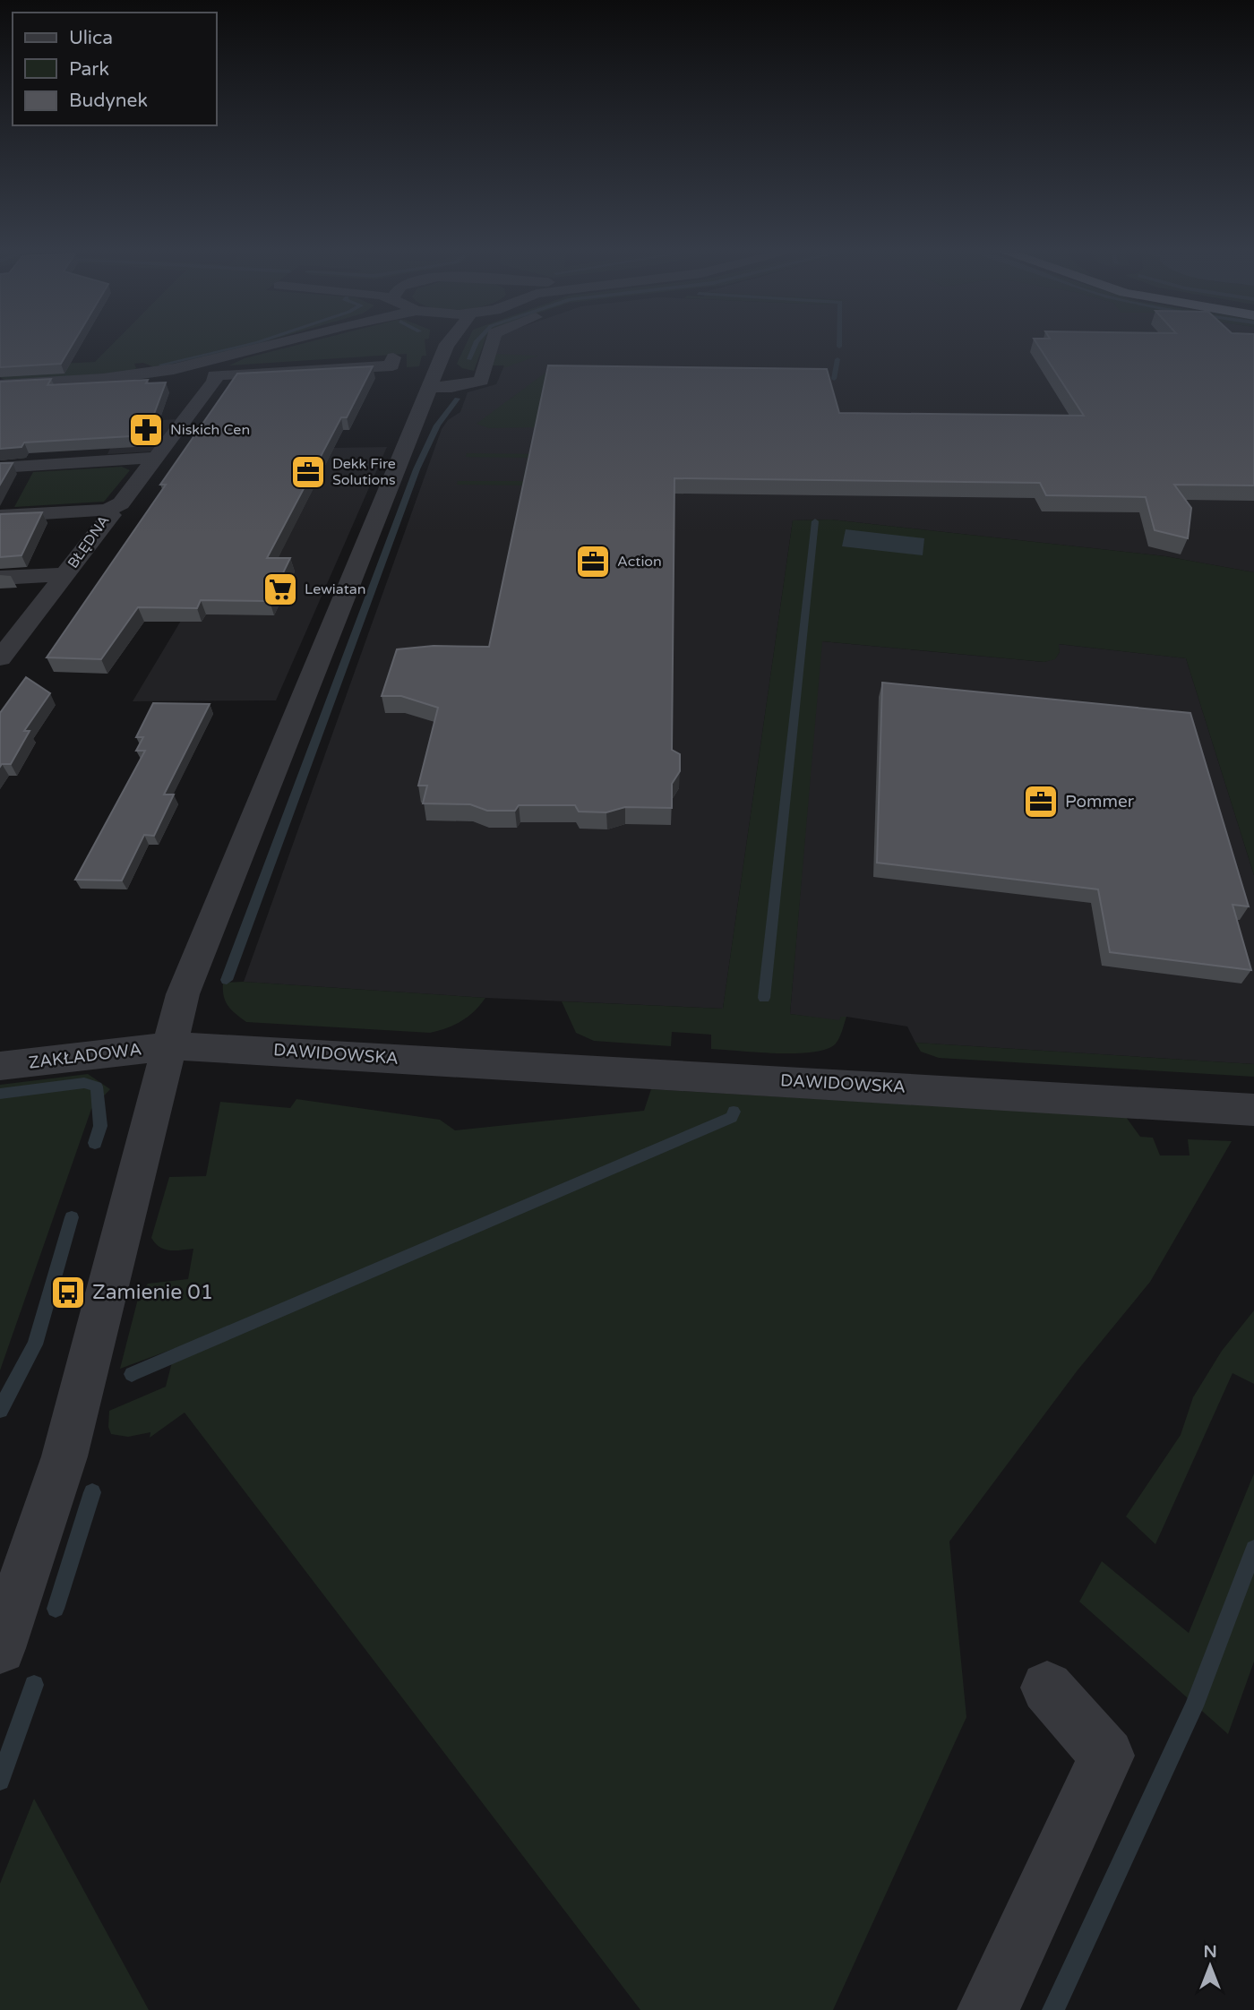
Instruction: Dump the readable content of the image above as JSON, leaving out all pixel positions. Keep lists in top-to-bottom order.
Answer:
{
  "streets": {
    "street": ["BŁĘDNA", "DAWIDOWSKA", "ZAKŁADOWA"]
  },
  "crossings": [
    ["DAWIDOWSKA", "ZAKŁADOWA"]
  ],
  "places": {
    "pharmacy": ["Niskich Cen"],
    "office": ["Dekk Fire Solutions", "Action", "Pommer"],
    "supermarket": ["Lewiatan"],
    "bus stop": ["Zamienie 01"]
  },
  "legend": ["Ulica", "Park", "Budynek"],
  "north": "top"
}
